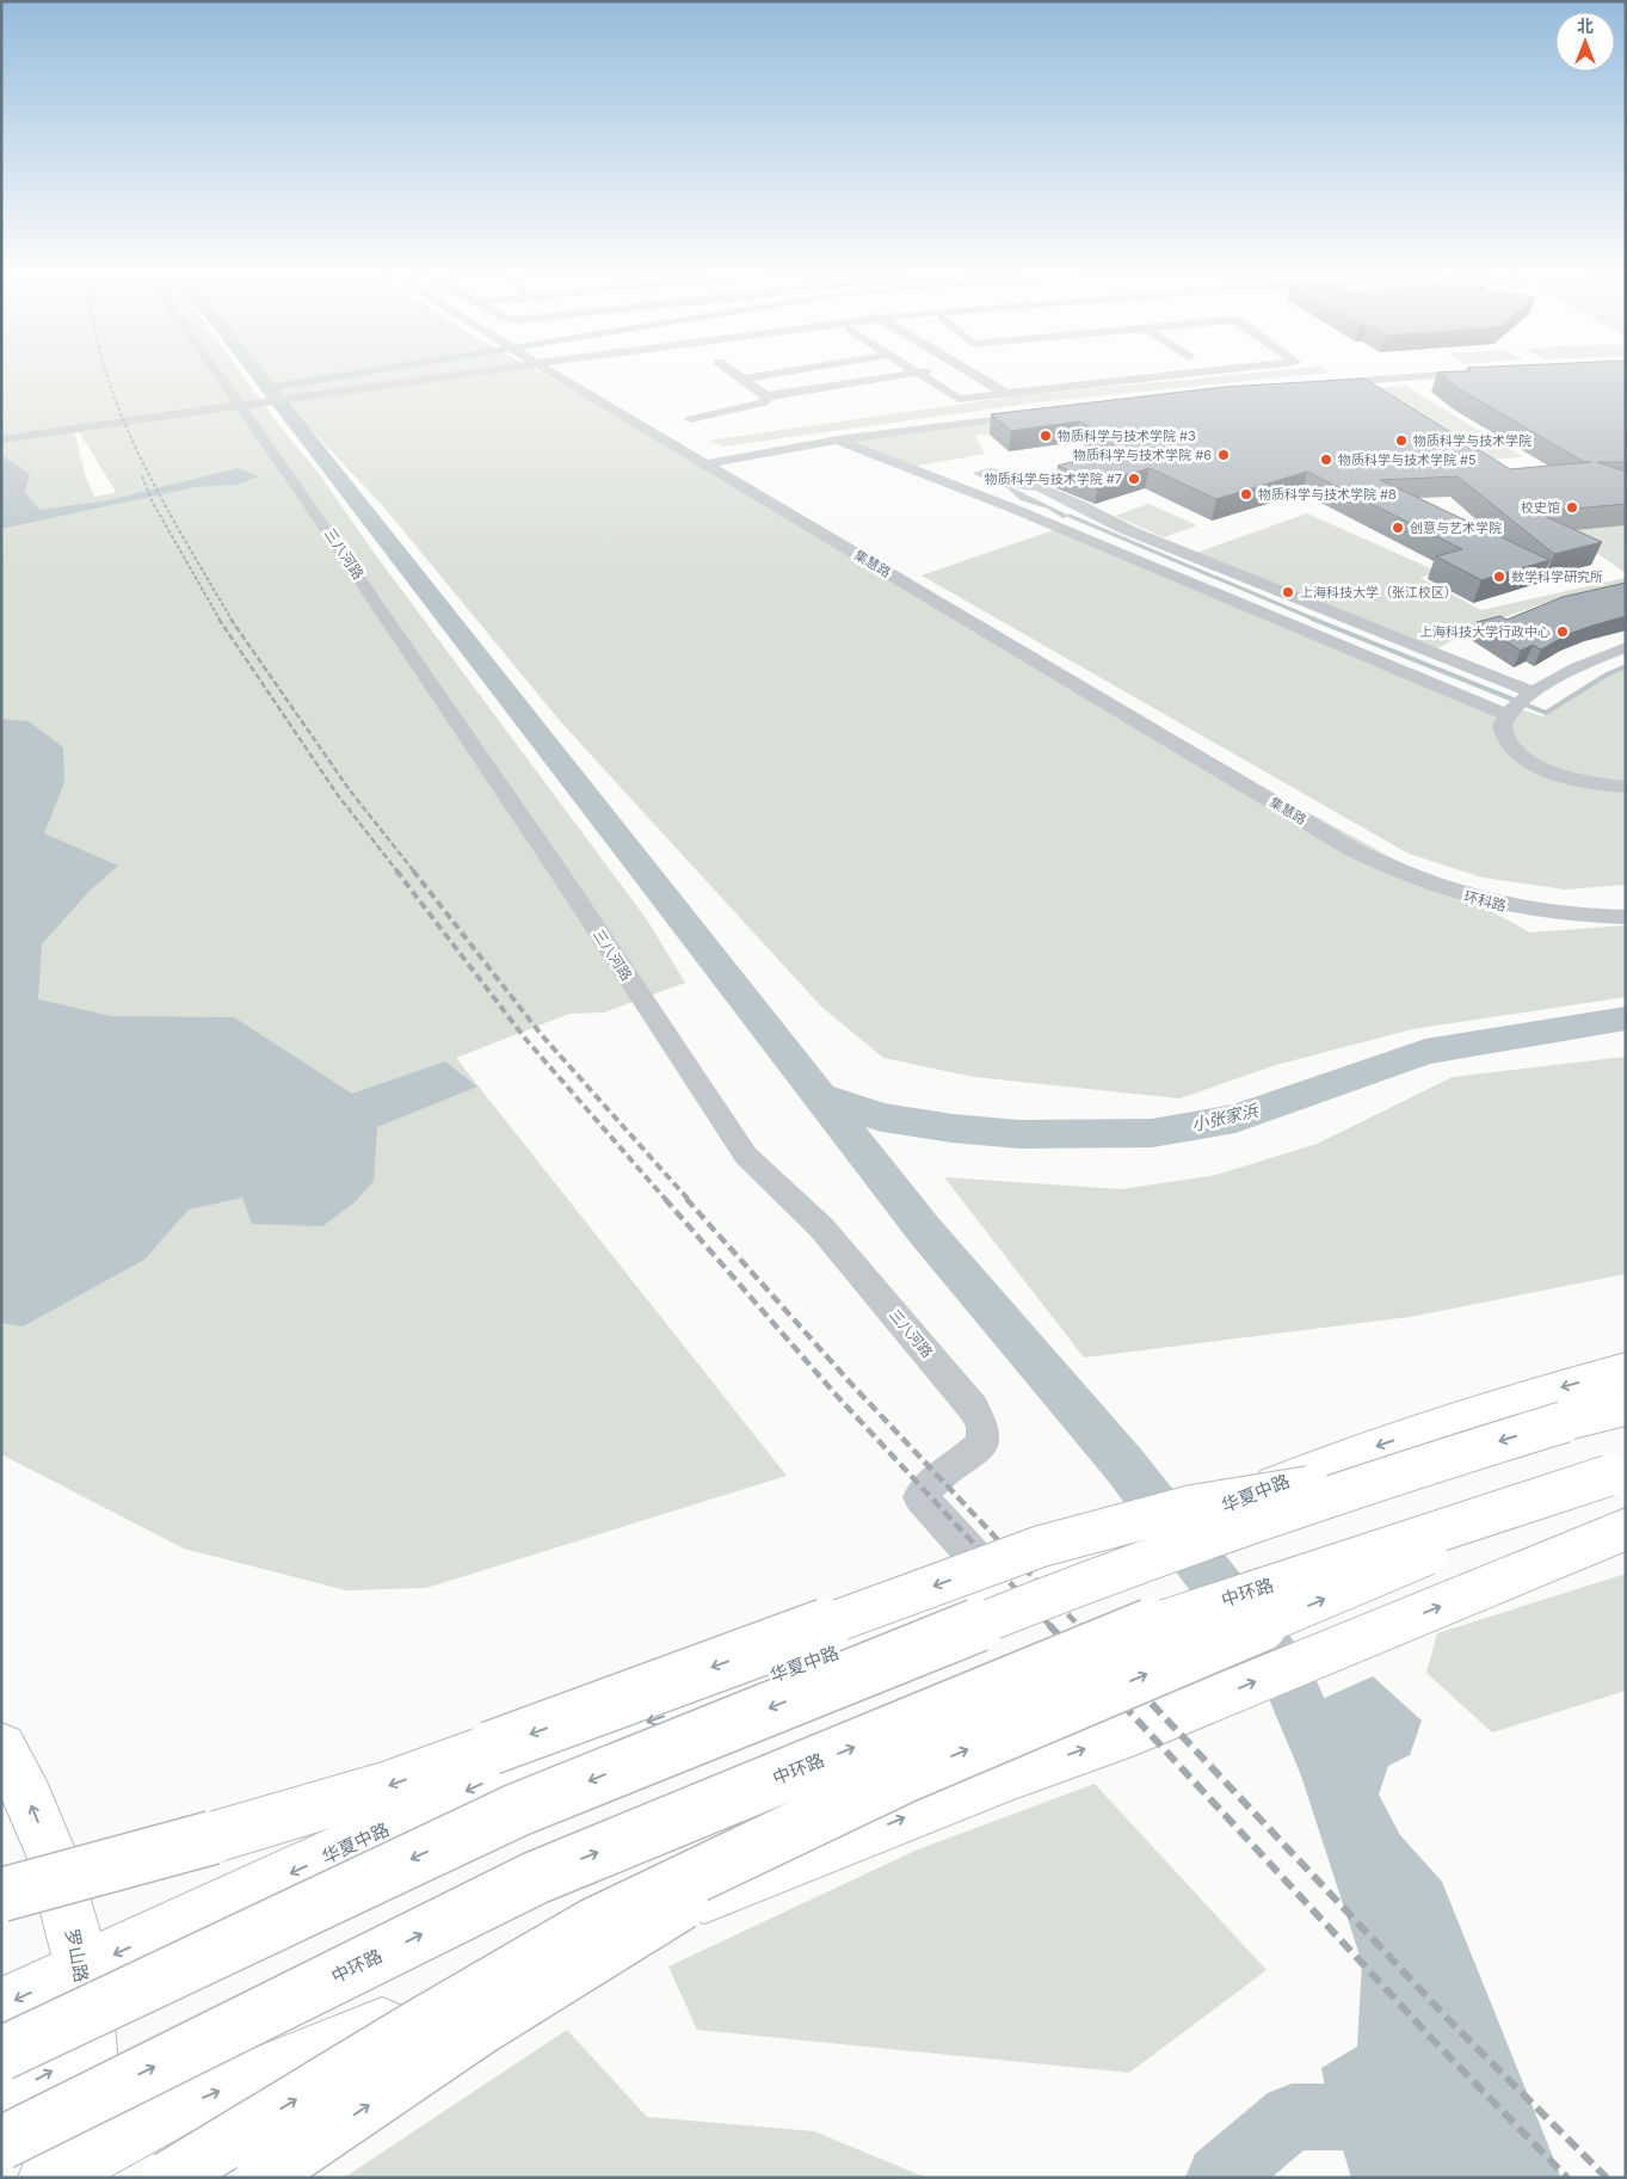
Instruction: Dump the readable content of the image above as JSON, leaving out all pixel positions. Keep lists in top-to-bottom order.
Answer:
{
  "streets": {
    "main road": ["华夏中路", "中环路", "罗山路"],
    "street": ["三八河路", "集慧路", "环科路"]
  },
  "crossings": [
    ["三八河路", "华夏中路"],
    ["集慧路", "环科路"],
    ["华夏中路", "罗山路"]
  ],
  "one_way": ["罗山路"],
  "water": ["小张家浜"],
  "places": [
    "物质科学与技术学院 #3",
    "物质科学与技术学院",
    "物质科学与技术学院 #6",
    "物质科学与技术学院 #5",
    "物质科学与技术学院 #7",
    "物质科学与技术学院 #8",
    "校史馆",
    "创意与艺术学院",
    "数学科学研究所",
    "上海科技大学（张江校区）",
    "上海科技大学行政中心"
  ],
  "north": "top"
}
